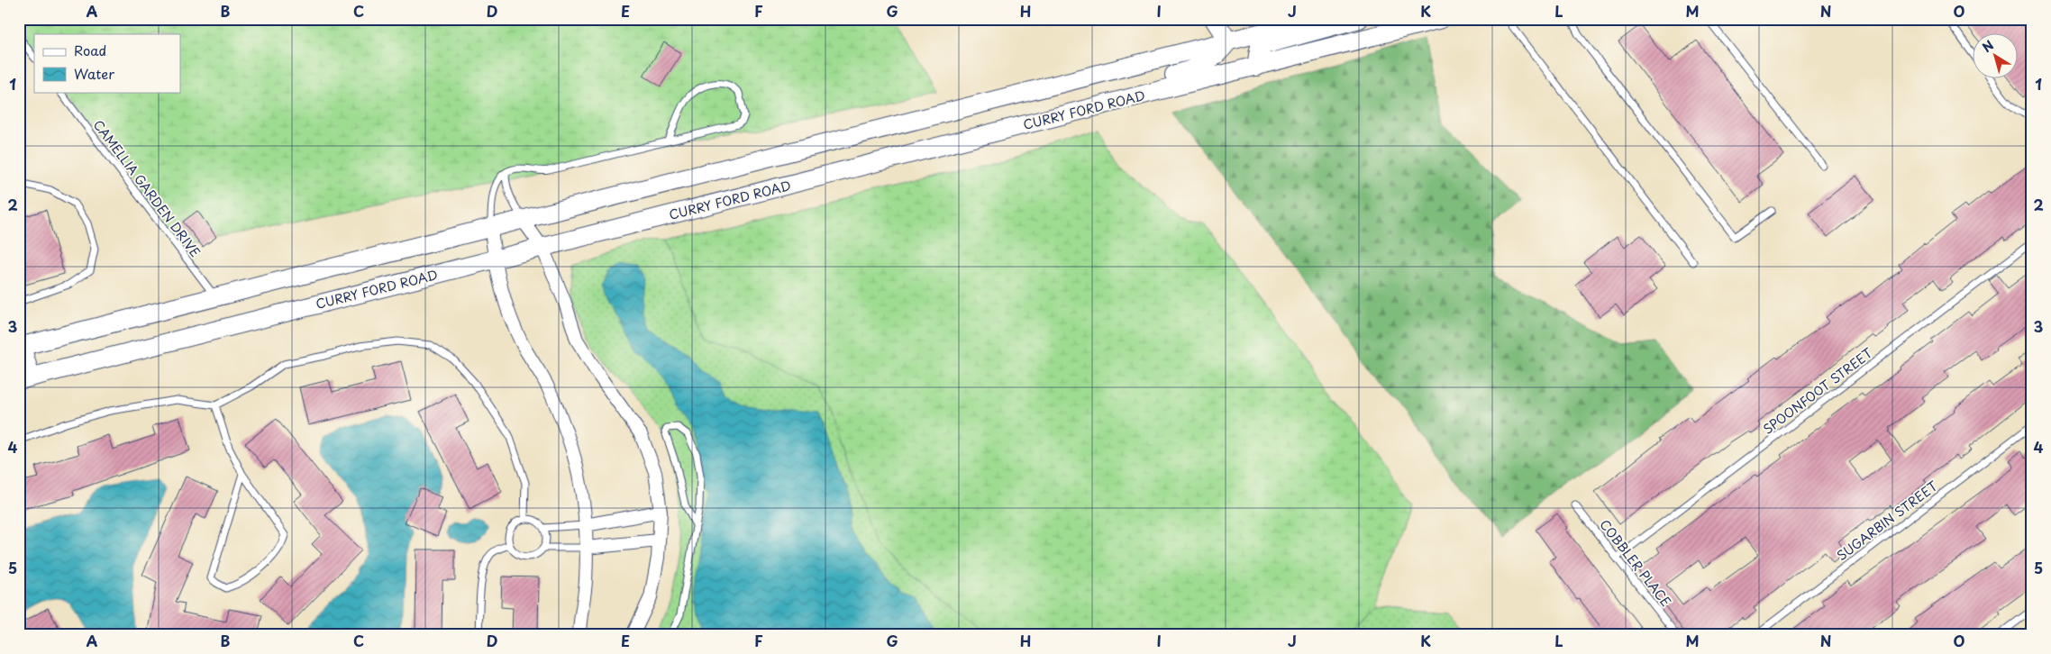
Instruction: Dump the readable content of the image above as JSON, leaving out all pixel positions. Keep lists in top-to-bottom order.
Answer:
{
  "streets": {
    "main road": ["CURRY FORD ROAD"],
    "lane": [
      "CAMELLIA GARDEN DRIVE",
      "SPOONFOOT STREET",
      "SUGARBIN STREET",
      "COBBLER PLACE"
    ]
  },
  "crossings": [
    ["SPOONFOOT STREET", "COBBLER PLACE"]
  ],
  "legend": ["Road", "Water"],
  "north": "top left",
  "grid": {
    "columns": [
      "A",
      "B",
      "C",
      "D",
      "E",
      "F",
      "G",
      "H",
      "I",
      "J",
      "K",
      "L",
      "M",
      "N",
      "O"
    ],
    "rows": [
      "1",
      "2",
      "3",
      "4",
      "5"
    ]
  }
}
